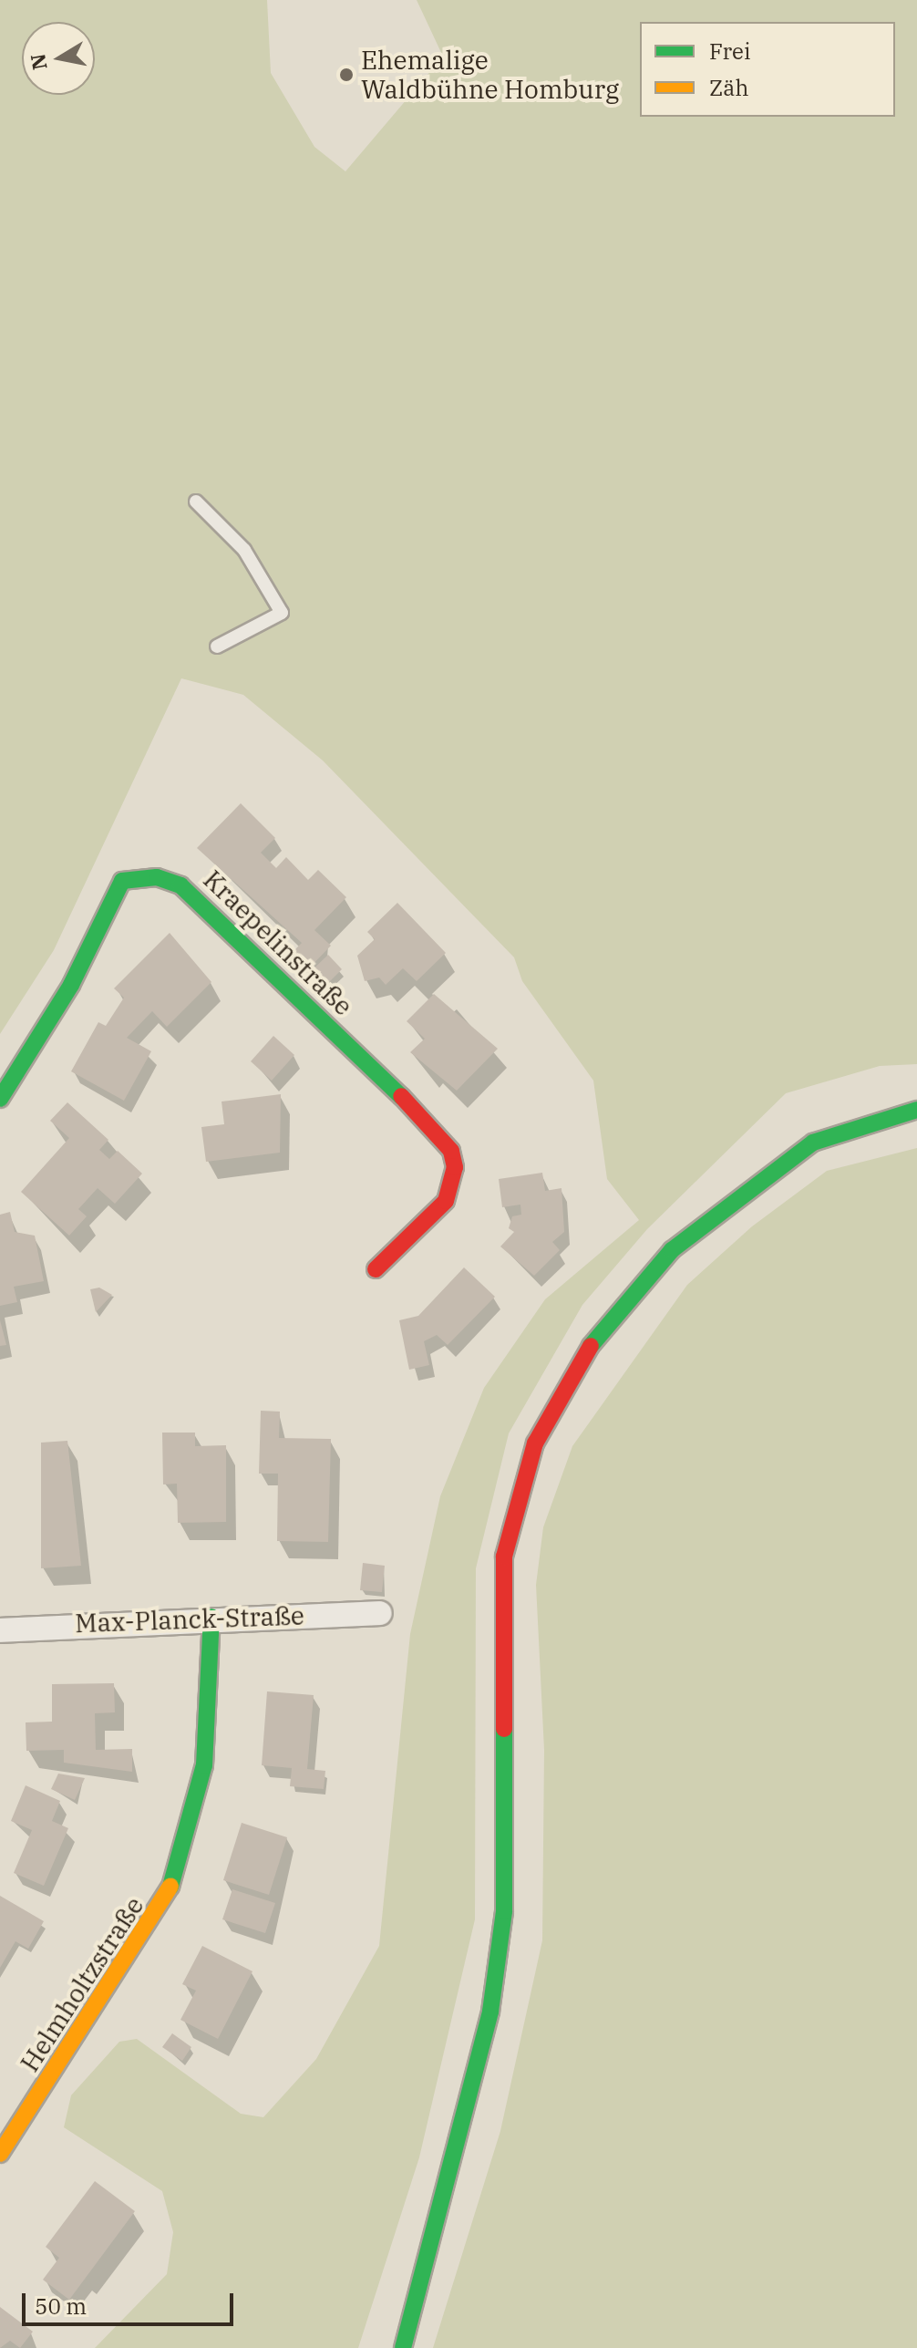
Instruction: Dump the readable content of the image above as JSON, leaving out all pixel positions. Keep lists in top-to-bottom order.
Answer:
{
  "streets": {
    "street": ["Kraepelinstraße", "Max-Planck-Straße", "Helmholtzstraße"]
  },
  "crossings": [
    ["Max-Planck-Straße", "Helmholtzstraße"]
  ],
  "places": ["Ehemalige Waldbühne Homburg"],
  "legend": ["Frei", "Zäh"],
  "scale_bar": "50 m",
  "north": "left"
}
